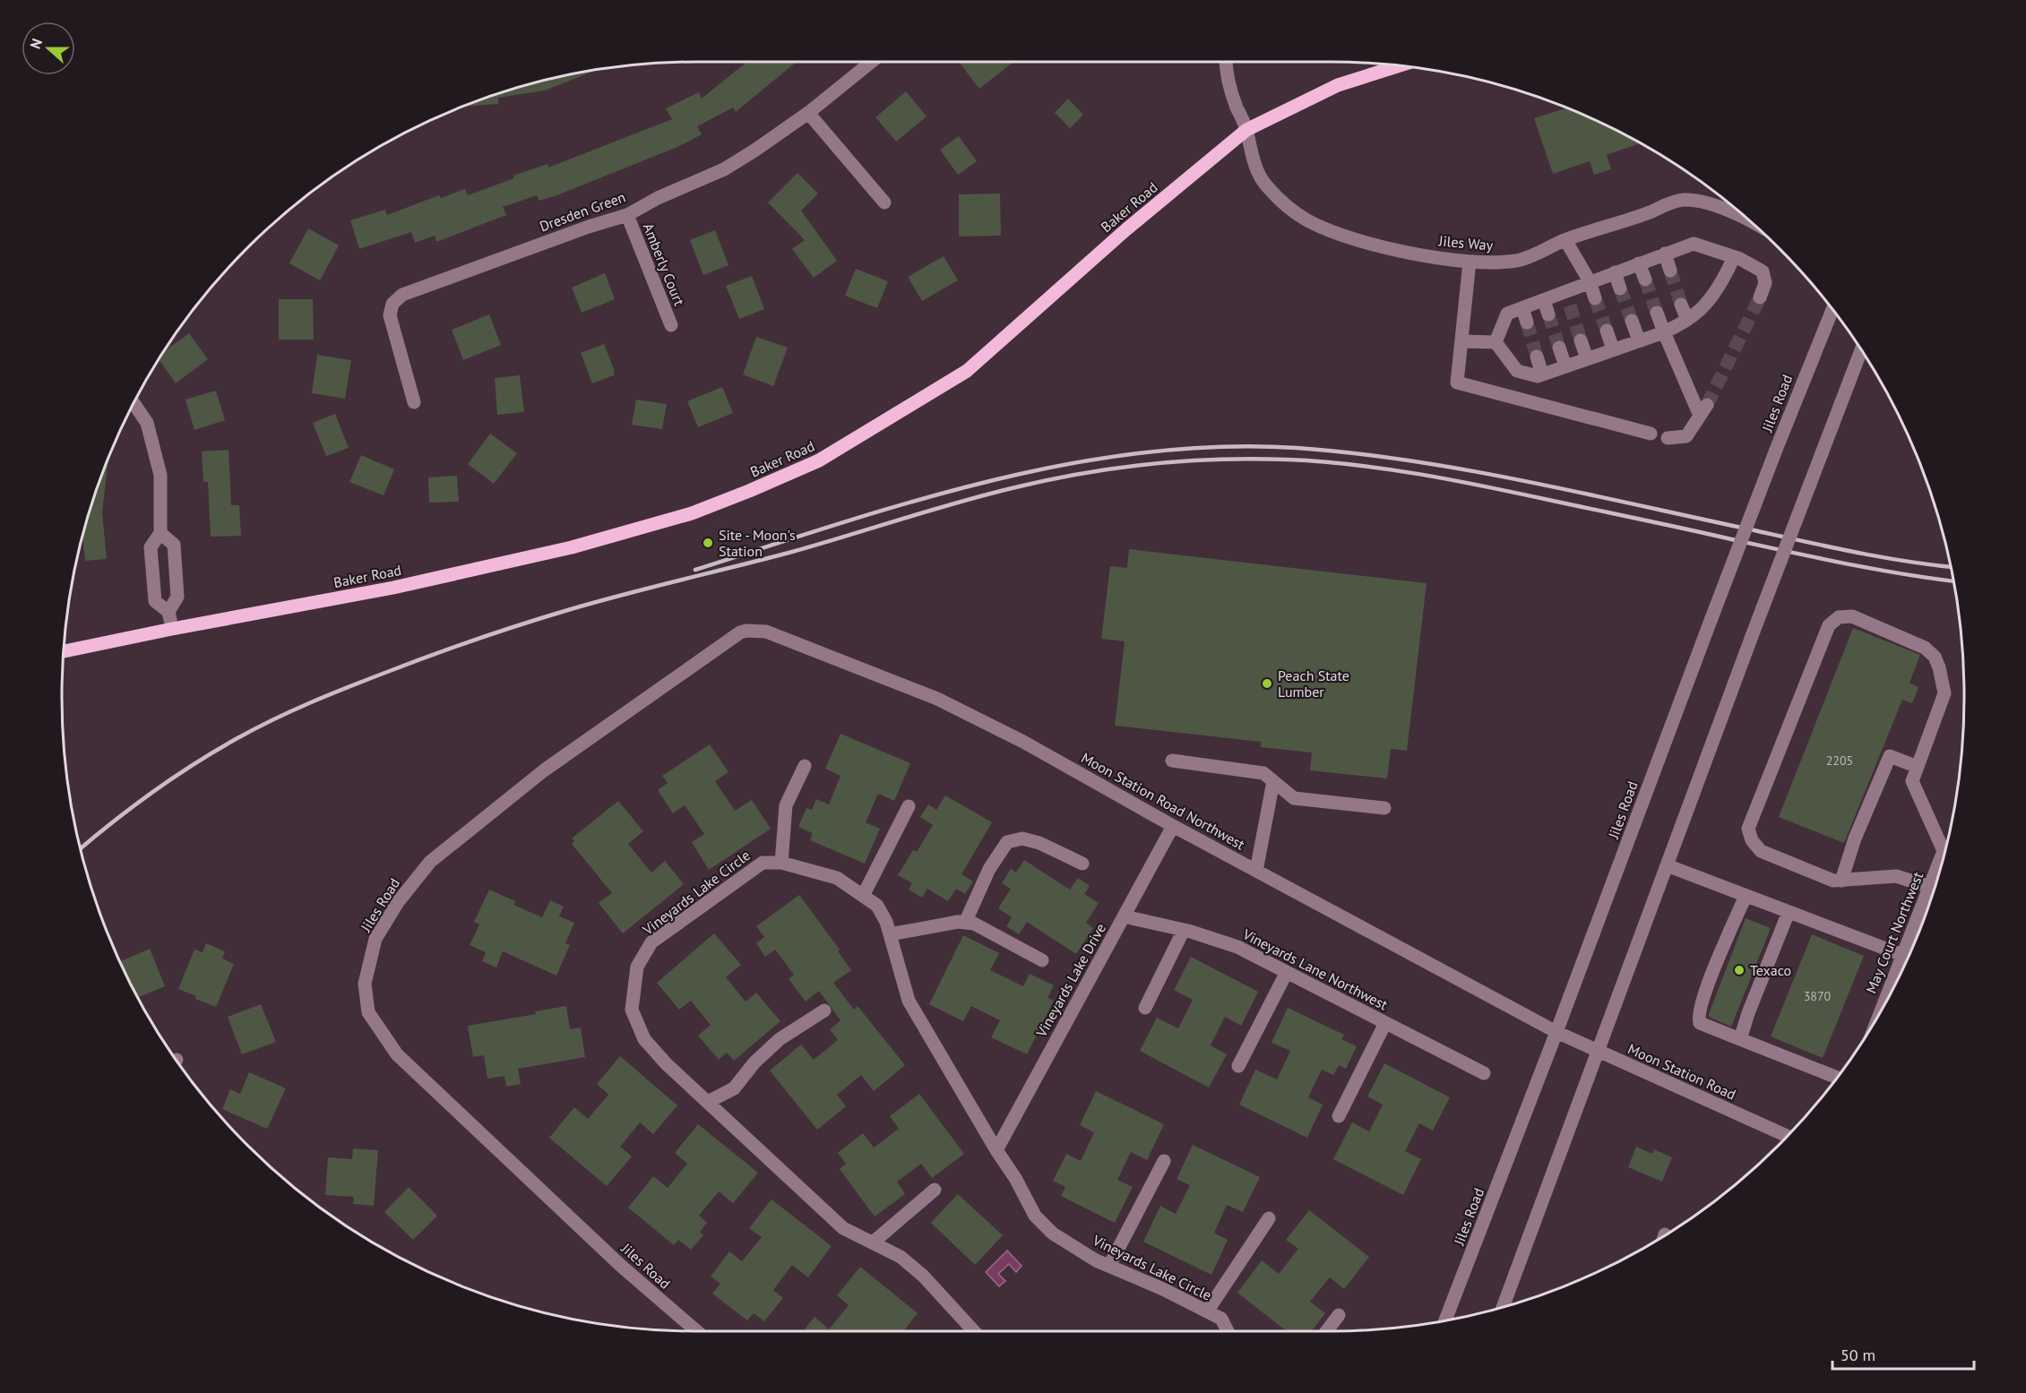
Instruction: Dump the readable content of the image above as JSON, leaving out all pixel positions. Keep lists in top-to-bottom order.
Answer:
{
  "streets": {
    "main road": ["Baker Road"],
    "street": [
      "Dresden Green",
      "Jiles Way",
      "Amberly Court",
      "Jiles Road",
      "Moon Station Road Northwest",
      "Vineyards Lake Circle",
      "May Court Northwest",
      "Vineyards Lane Northwest",
      "Vineyards Lake Drive",
      "Moon Station Road"
    ]
  },
  "crossings": [
    ["Baker Road", "Jiles Way"],
    ["Dresden Green", "Amberly Court"],
    ["Jiles Road", "Moon Station Road Northwest"],
    ["Jiles Road", "Moon Station Road"],
    ["Moon Station Road Northwest", "Vineyards Lake Drive"],
    ["Moon Station Road Northwest", "Moon Station Road"],
    ["Vineyards Lake Circle", "Vineyards Lake Drive"],
    ["Vineyards Lane Northwest", "Vineyards Lake Drive"]
  ],
  "places": ["Site - Moon's Station", "Peach State Lumber", "Texaco"],
  "house_numbers": ["2205", "3870"],
  "scale_bar": "50 m",
  "north": "left"
}
